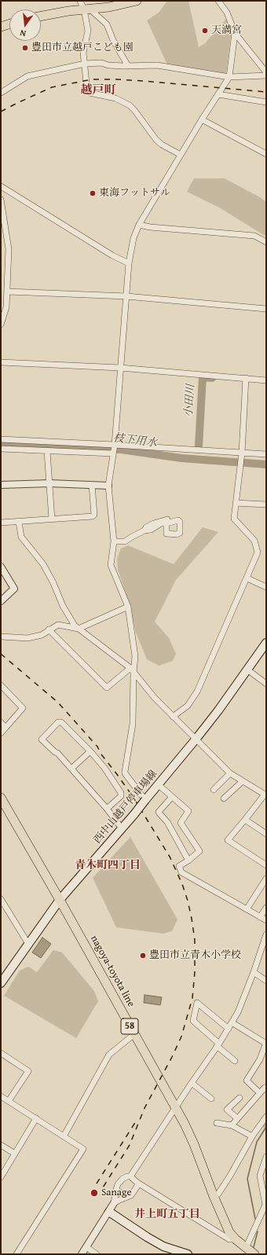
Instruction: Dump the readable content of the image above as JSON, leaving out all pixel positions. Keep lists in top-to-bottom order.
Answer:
{
  "streets": {
    "main road": ["西中山越戸停車場線", "nagoya-toyota line", "58"]
  },
  "crossings": [
    ["西中山越戸停車場線", "nagoya-toyota line"]
  ],
  "districts": ["越戸町", "青木町四丁目", "井上町五丁目"],
  "water": ["小田川", "枝下用水"],
  "places": [
    "天満宮",
    "豊田市立越戸こども園",
    "東海フットサル",
    "豊田市立青木小学校",
    "Sanage"
  ],
  "north": "bottom"
}
